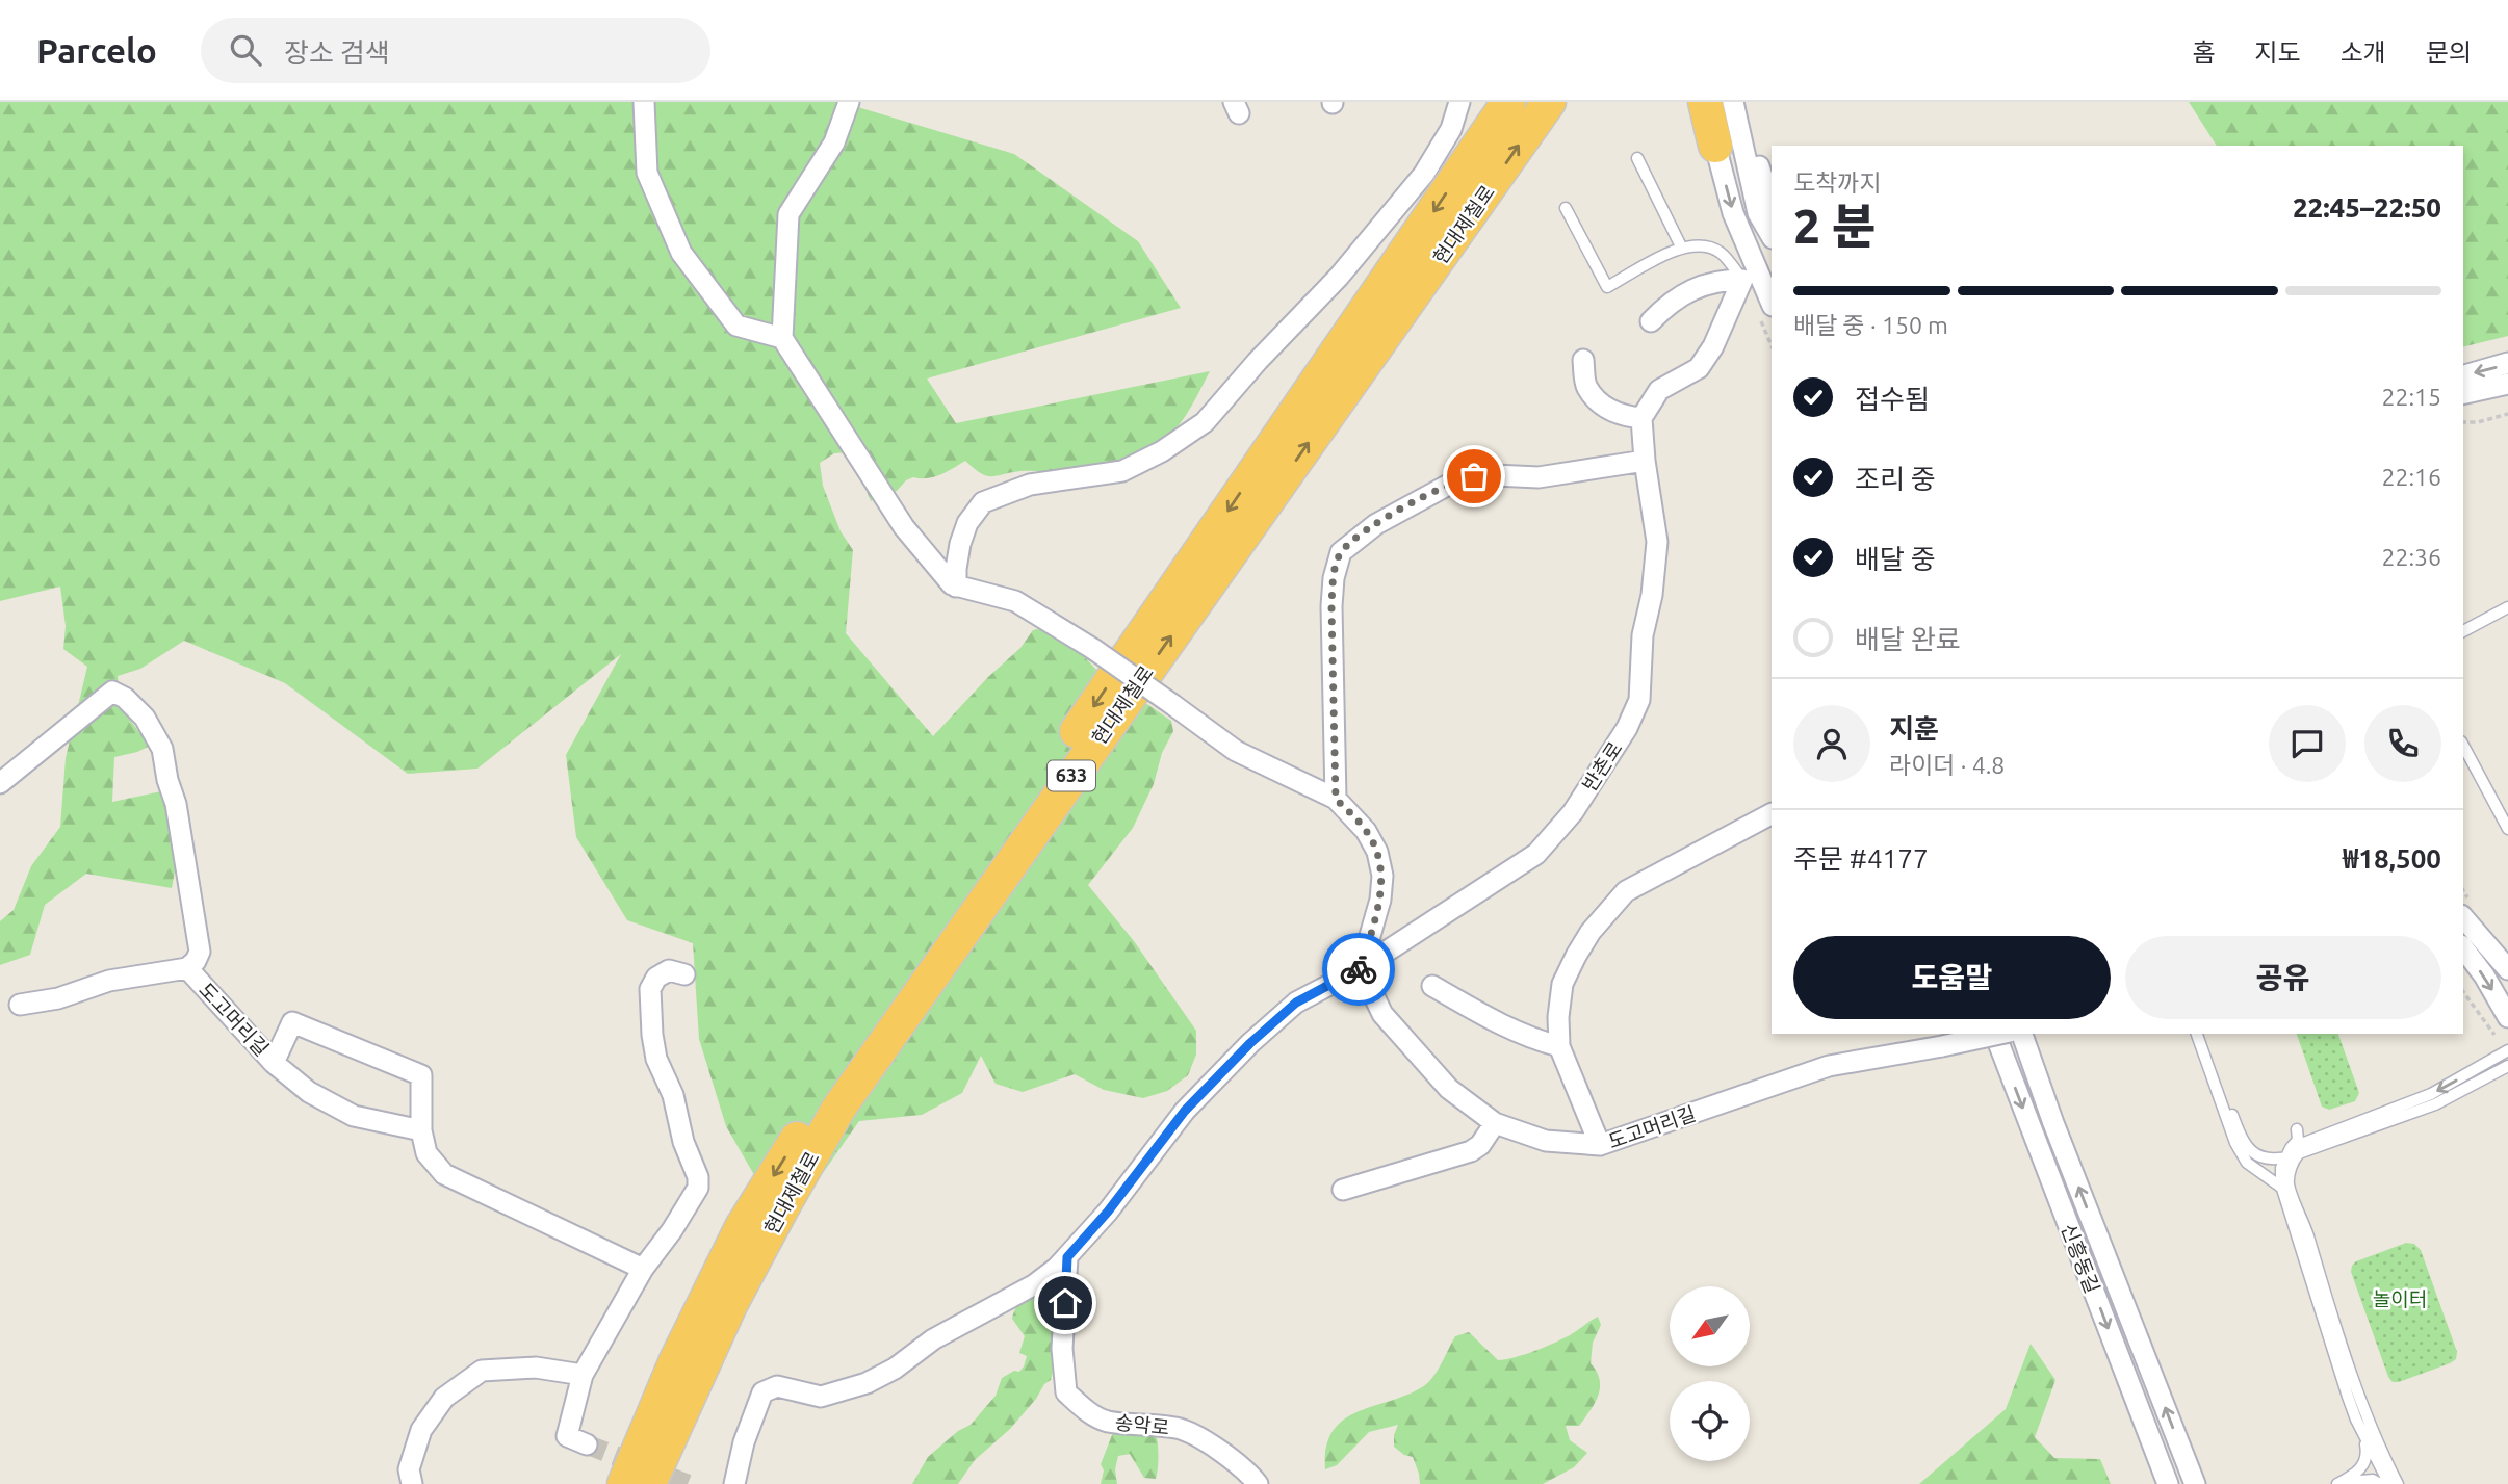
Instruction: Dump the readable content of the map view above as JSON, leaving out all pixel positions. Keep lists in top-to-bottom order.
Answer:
{
  "streets": {
    "highway": ["현대제철로", "633"],
    "street": [
      "반촌로",
      "도고머리길",
      "신흥동길",
      "송악로"
    ]
  },
  "crossings": [
    ["반촌로", "도고머리길"]
  ],
  "parks": ["놀이터"],
  "north": "bottom left",
  "page": {
    "header": "Parcelo",
    "search": "장소 검색",
    "nav": [
      "홈",
      "지도",
      "소개",
      "문의"
    ],
    "heading": ["2 분", "도착까지", "22:45–22:50"],
    "panel": [
      "지훈",
      "라이더 · 4.8",
      "주문 #4177",
      "₩18,500"
    ],
    "bar": "배달 중 · 150 m",
    "list": [
      ["접수됨", "22:15"],
      ["조리 중", "22:16"],
      ["배달 중", "22:36"],
      "배달 완료"
    ],
    "buttons": ["도움말", "공유"]
  }
}
